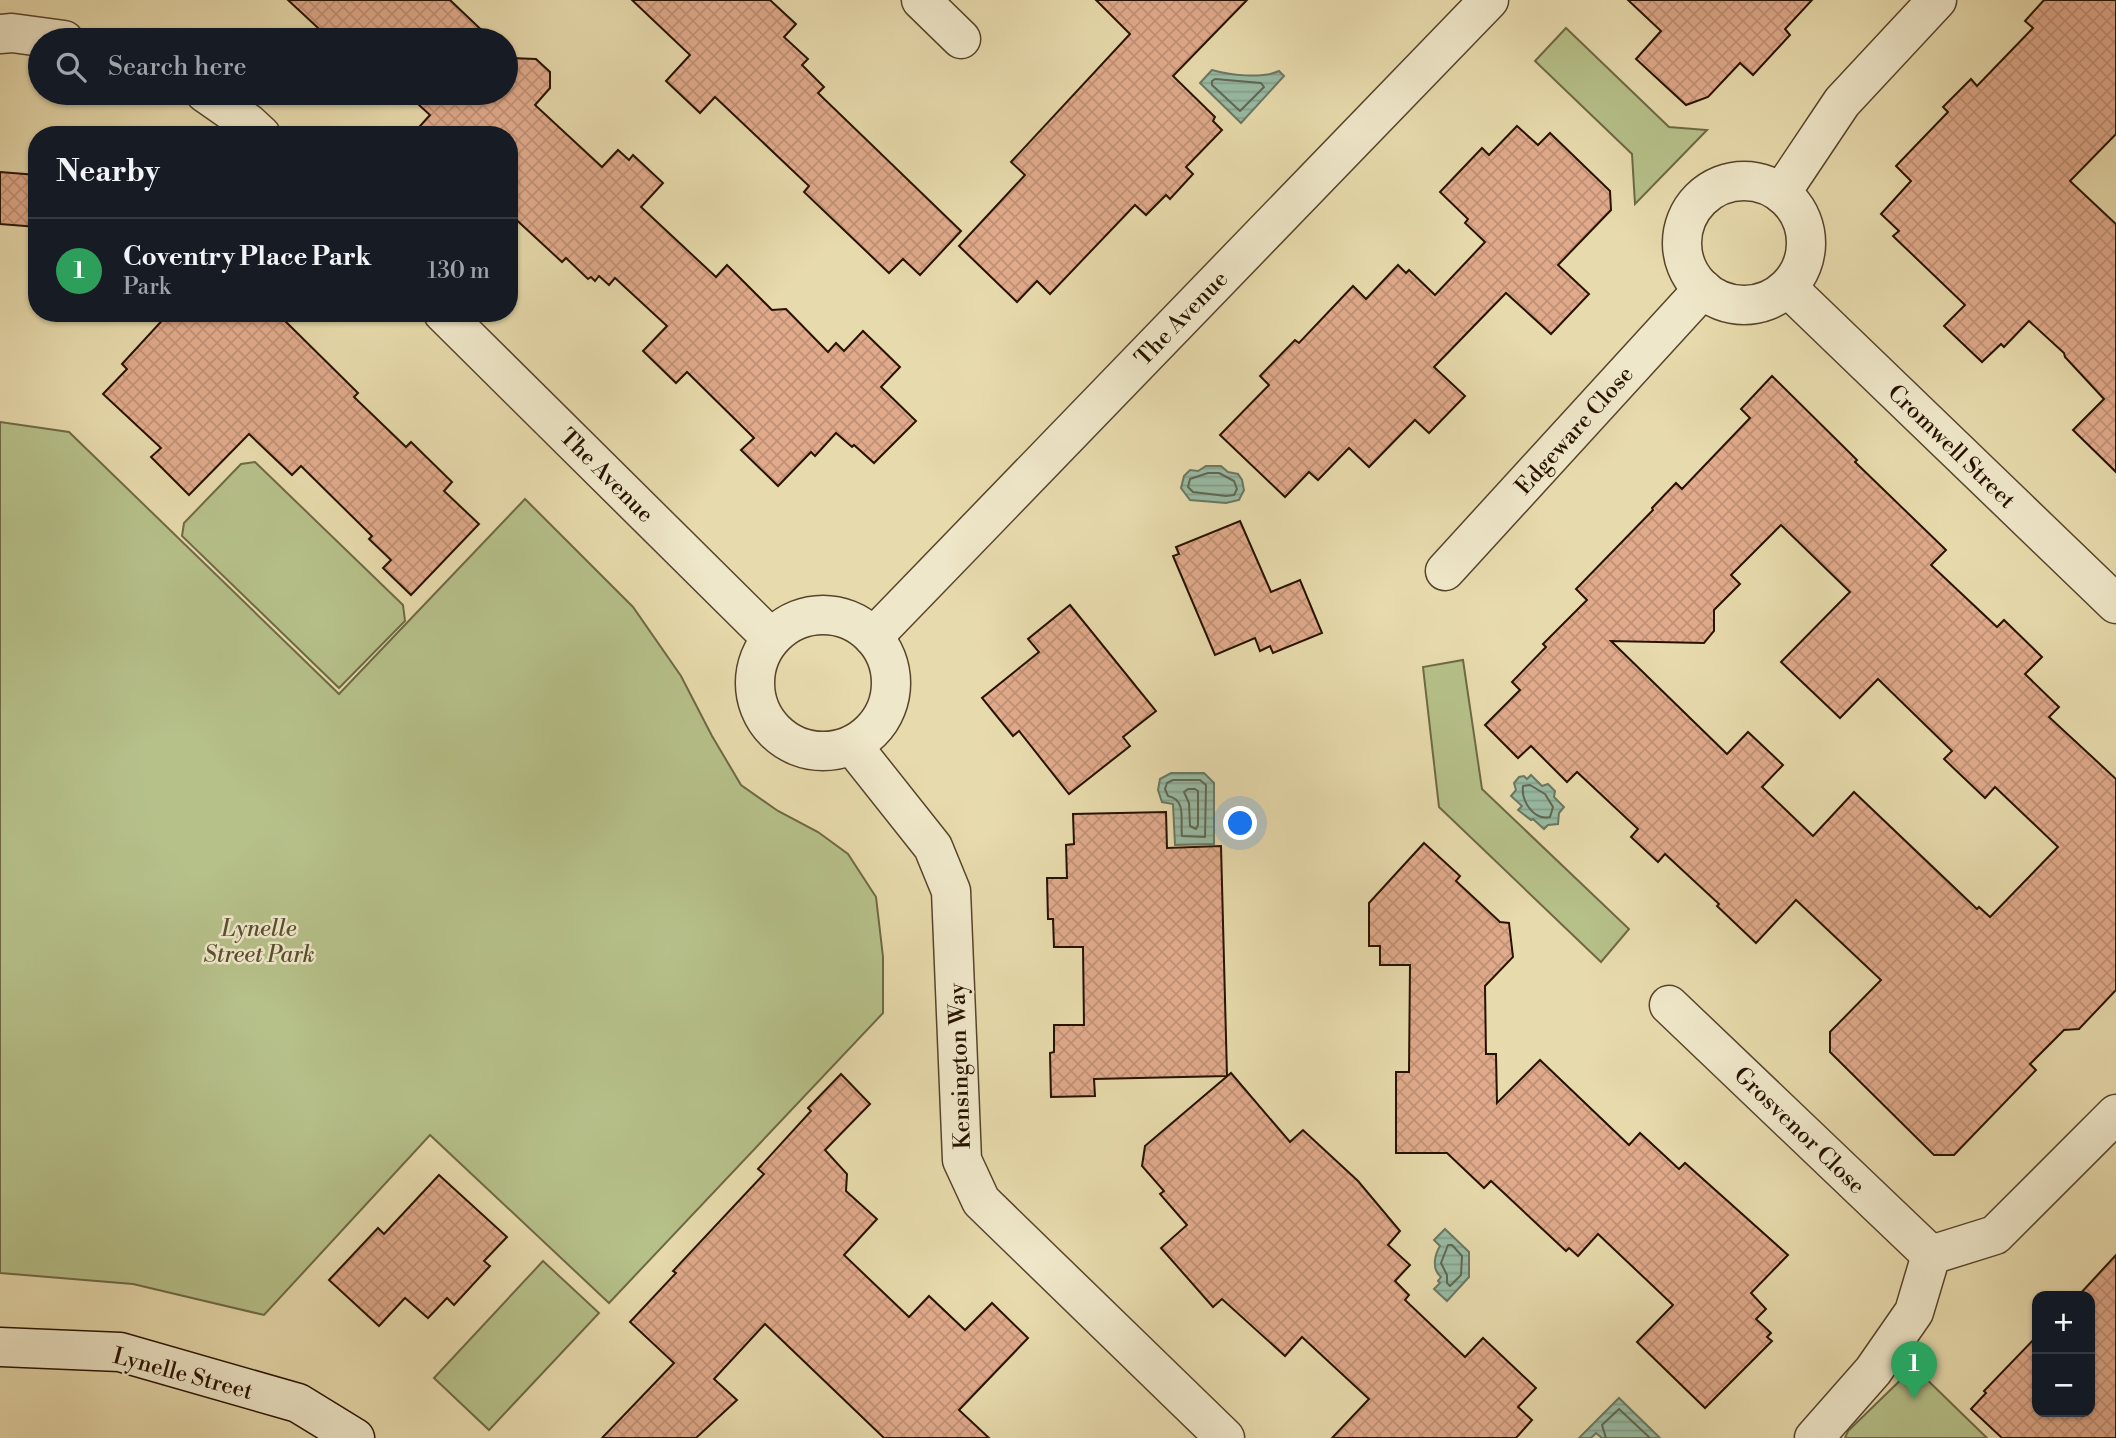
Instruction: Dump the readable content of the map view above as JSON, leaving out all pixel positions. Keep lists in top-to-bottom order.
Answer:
{
  "streets": {
    "street": [
      "The Avenue",
      "Edgeware Close",
      "Cromwell Street",
      "Kensington Way",
      "Grosvenor Close",
      "Lynelle Street"
    ]
  },
  "crossings": [
    ["The Avenue", "Kensington Way"],
    ["Edgeware Close", "Cromwell Street"]
  ],
  "parks": ["Lynelle Street Park"],
  "page": {
    "search": "Search here",
    "heading": "Nearby",
    "list": [
      {
        "mark": "1",
        "name": "Coventry Place Park",
        "note": "Park",
        "value": "130 m"
      }
    ],
    "map_buttons": ["+", "−"],
    "pins": "1"
  }
}
